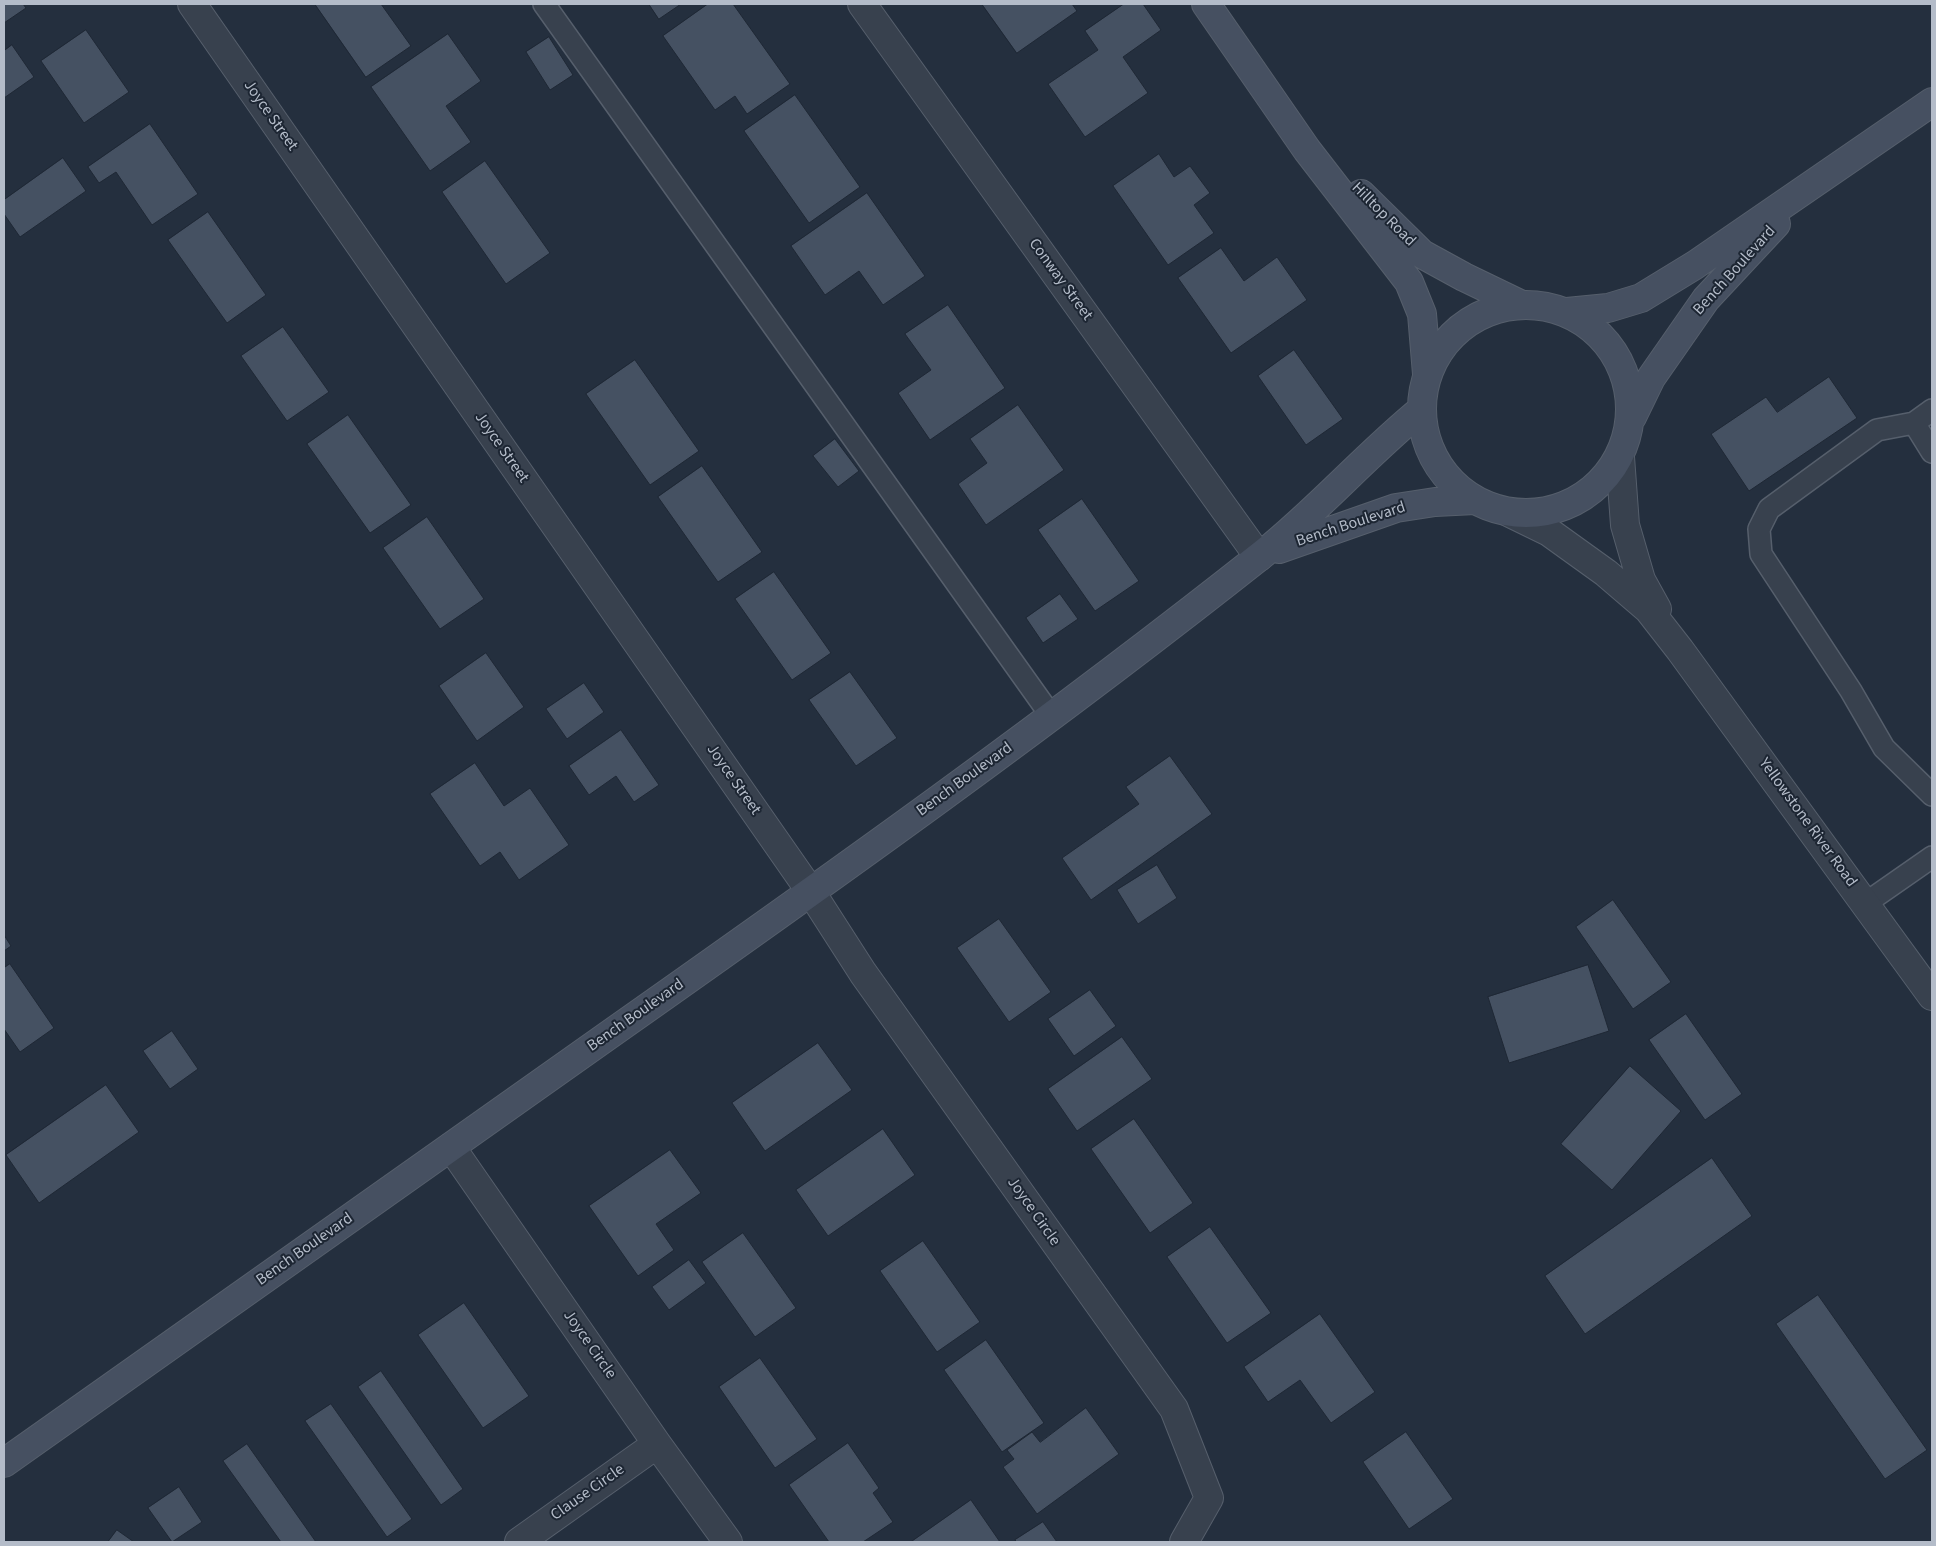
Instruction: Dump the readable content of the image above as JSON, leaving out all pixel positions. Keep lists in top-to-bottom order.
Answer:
{
  "streets": {
    "main road": ["Hilltop Road", "Bench Boulevard"],
    "street": [
      "Joyce Street",
      "Conway Street",
      "Yellowstone River Road",
      "Joyce Circle",
      "Clause Circle"
    ]
  },
  "crossings": [
    ["Joyce Street", "Bench Boulevard"],
    ["Joyce Street", "Joyce Circle"],
    ["Bench Boulevard", "Conway Street"],
    ["Bench Boulevard", "Joyce Circle"],
    ["Joyce Circle", "Clause Circle"]
  ]
}
